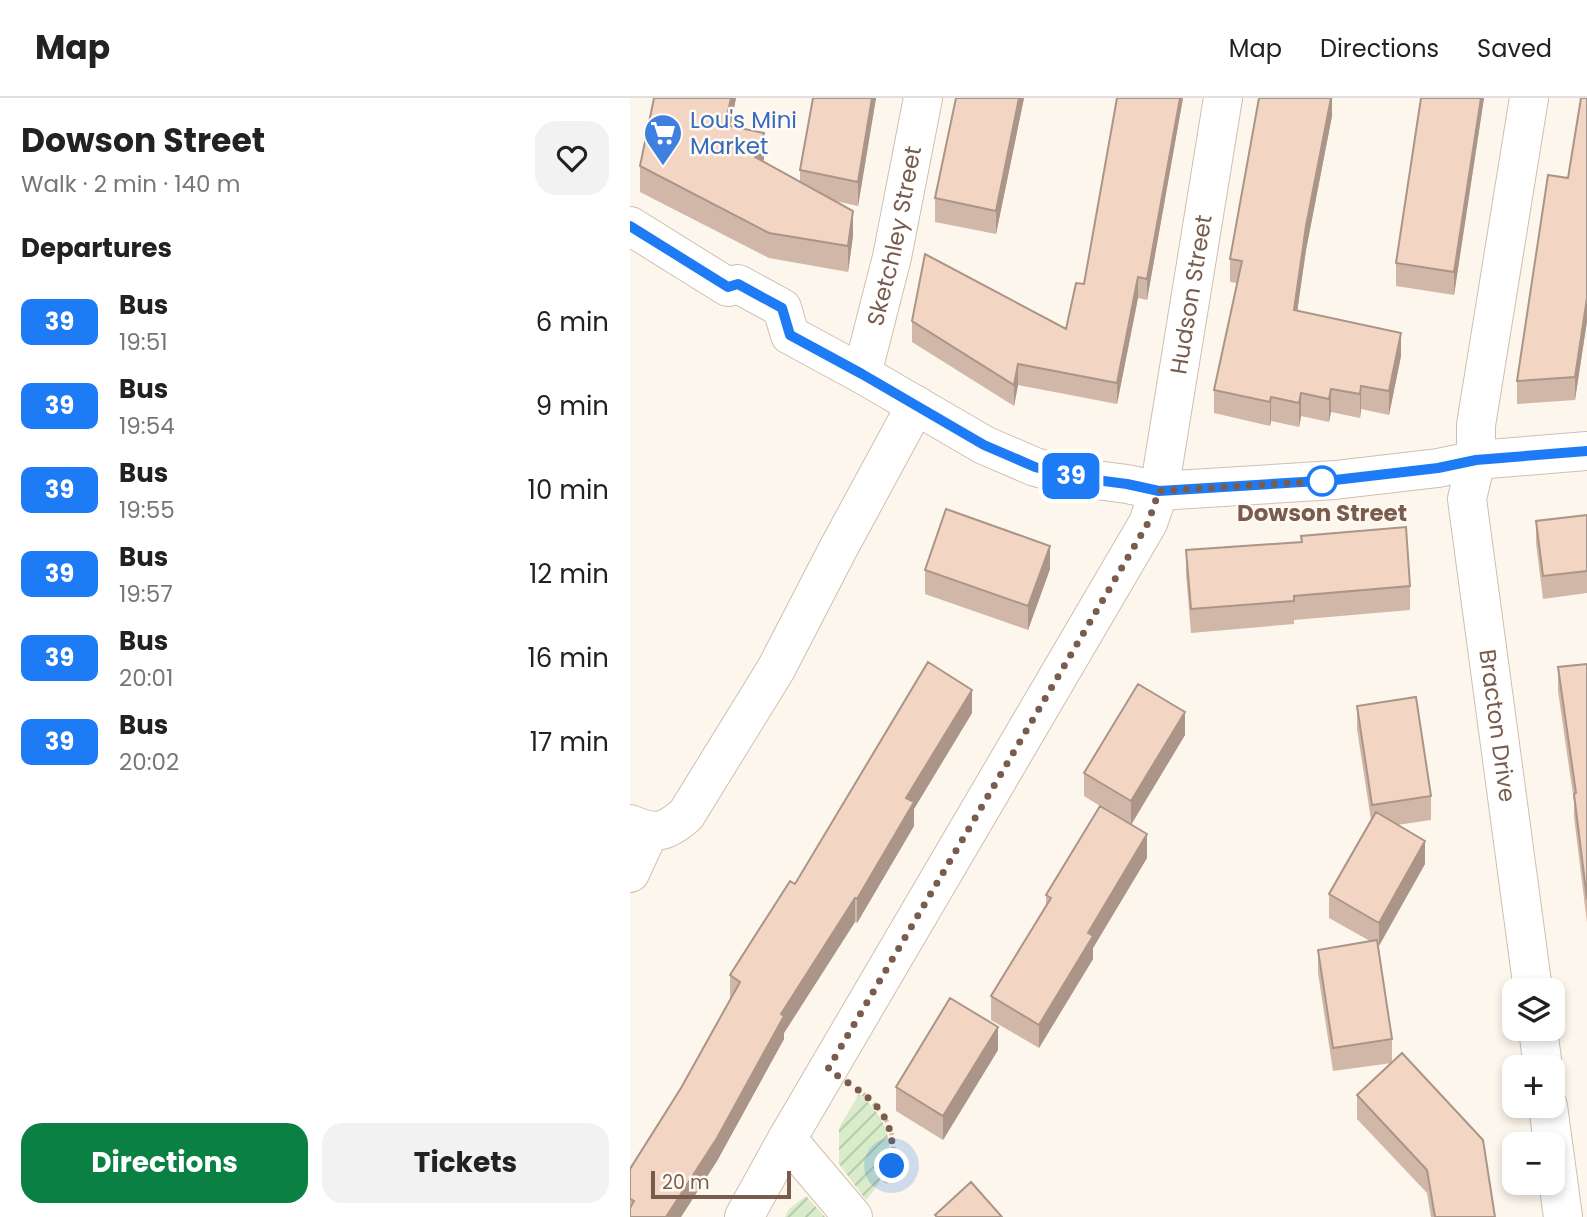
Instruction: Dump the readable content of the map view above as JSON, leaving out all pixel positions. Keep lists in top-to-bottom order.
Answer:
{
  "streets": {
    "street": ["Sketchley Street", "Hudson Street", "Bracton Drive"]
  },
  "places": {
    "supermarket": ["Lou's Mini Market"],
    "other": ["Dowson Street"]
  },
  "lines": ["bus line 39"],
  "scale_bar": "20 m",
  "page": {
    "header": "Map",
    "nav": ["Map", "Directions", "Saved"],
    "heading": [
      ["Dowson Street", "Walk · 2 min · 140 m"],
      "Departures"
    ],
    "on_map": "39",
    "list": [
      {
        "mark": "39",
        "name": "Bus",
        "note": "19:51",
        "value": "6 min"
      },
      {
        "mark": "39",
        "name": "Bus",
        "note": "19:54",
        "value": "9 min"
      },
      {
        "mark": "39",
        "name": "Bus",
        "note": "19:55",
        "value": "10 min"
      },
      {
        "mark": "39",
        "name": "Bus",
        "note": "19:57",
        "value": "12 min"
      },
      {
        "mark": "39",
        "name": "Bus",
        "note": "20:01",
        "value": "16 min"
      },
      {
        "mark": "39",
        "name": "Bus",
        "note": "20:02",
        "value": "17 min"
      }
    ],
    "map_buttons": ["+", "−"],
    "buttons": ["Directions", "Tickets"],
    "scale": "20 m"
  }
}
